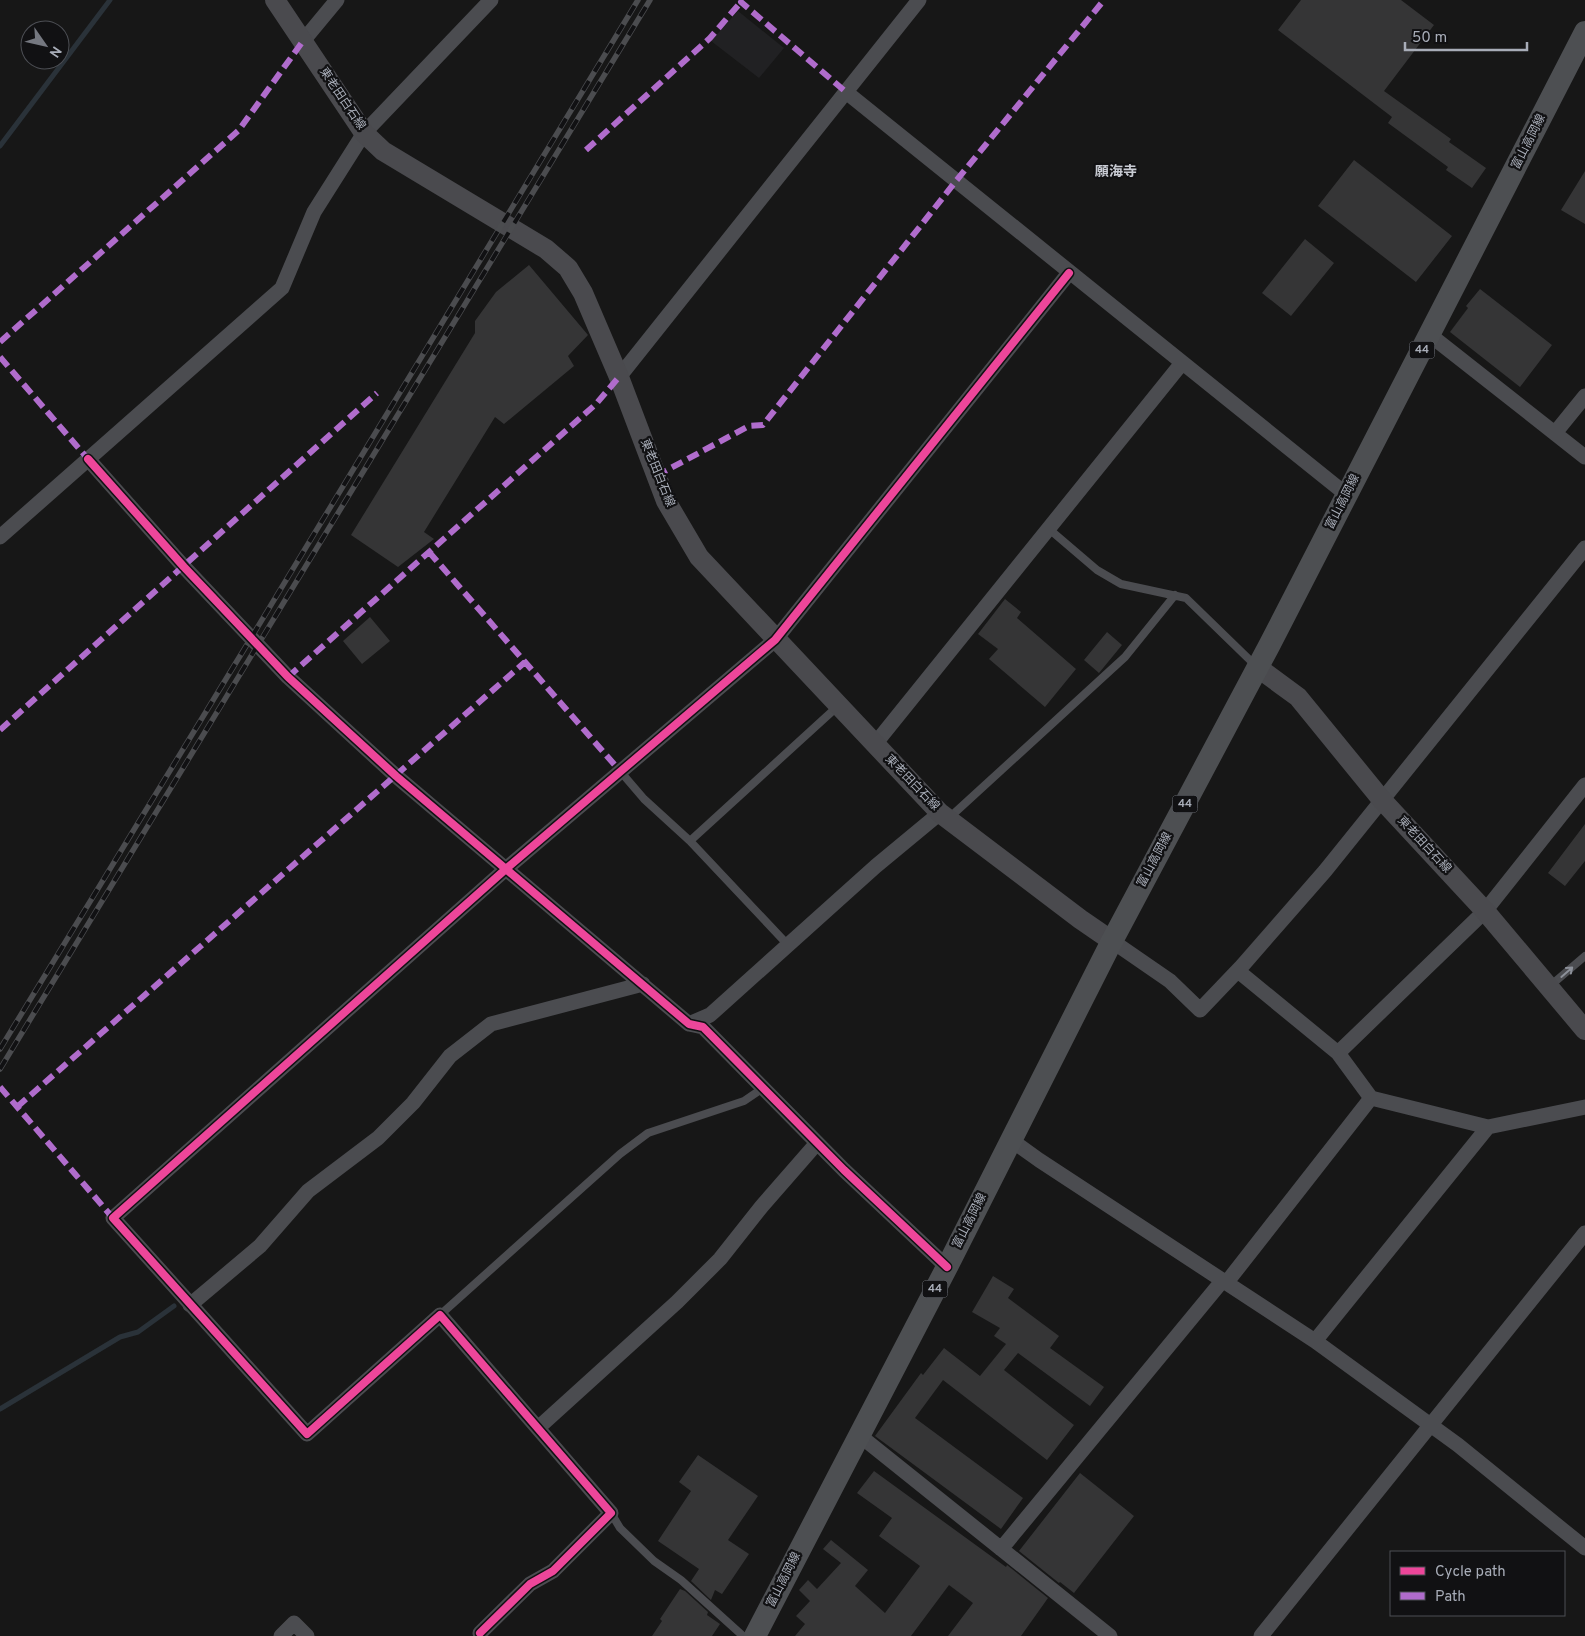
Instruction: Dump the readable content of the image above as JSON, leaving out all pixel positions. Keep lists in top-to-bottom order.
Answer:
{
  "streets": {
    "main road": ["東老田白石線", "富山高岡線", "44"]
  },
  "crossings": [
    ["東老田白石線", "富山高岡線"]
  ],
  "districts": ["願海寺"],
  "legend": ["Cycle path", "Path"],
  "scale_bar": "50 m",
  "north": "bottom right"
}
